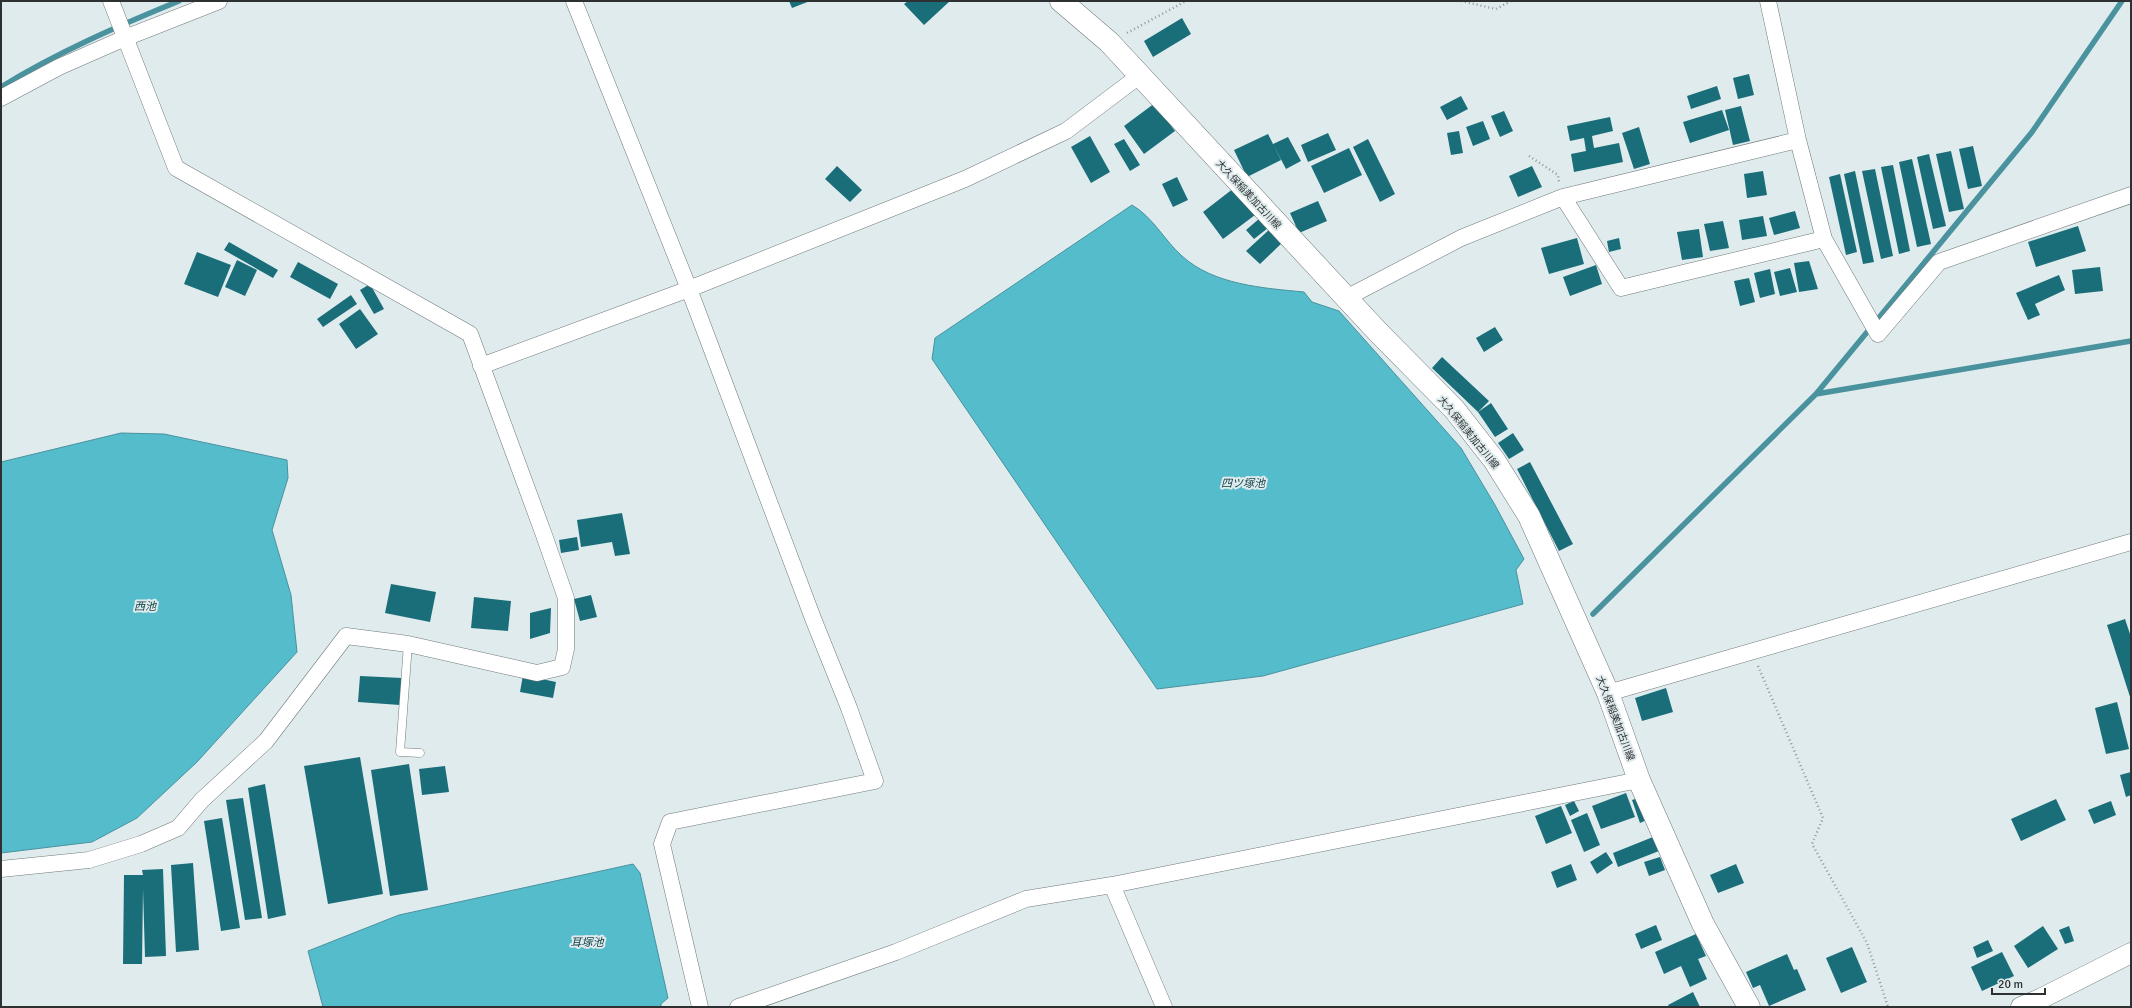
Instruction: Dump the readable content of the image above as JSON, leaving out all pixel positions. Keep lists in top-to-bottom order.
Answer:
{
  "streets": {
    "main road": ["大久保稲美加古川線"]
  },
  "water": ["四ツ塚池", "西池", "耳塚池"],
  "scale_bar": "20 m"
}
